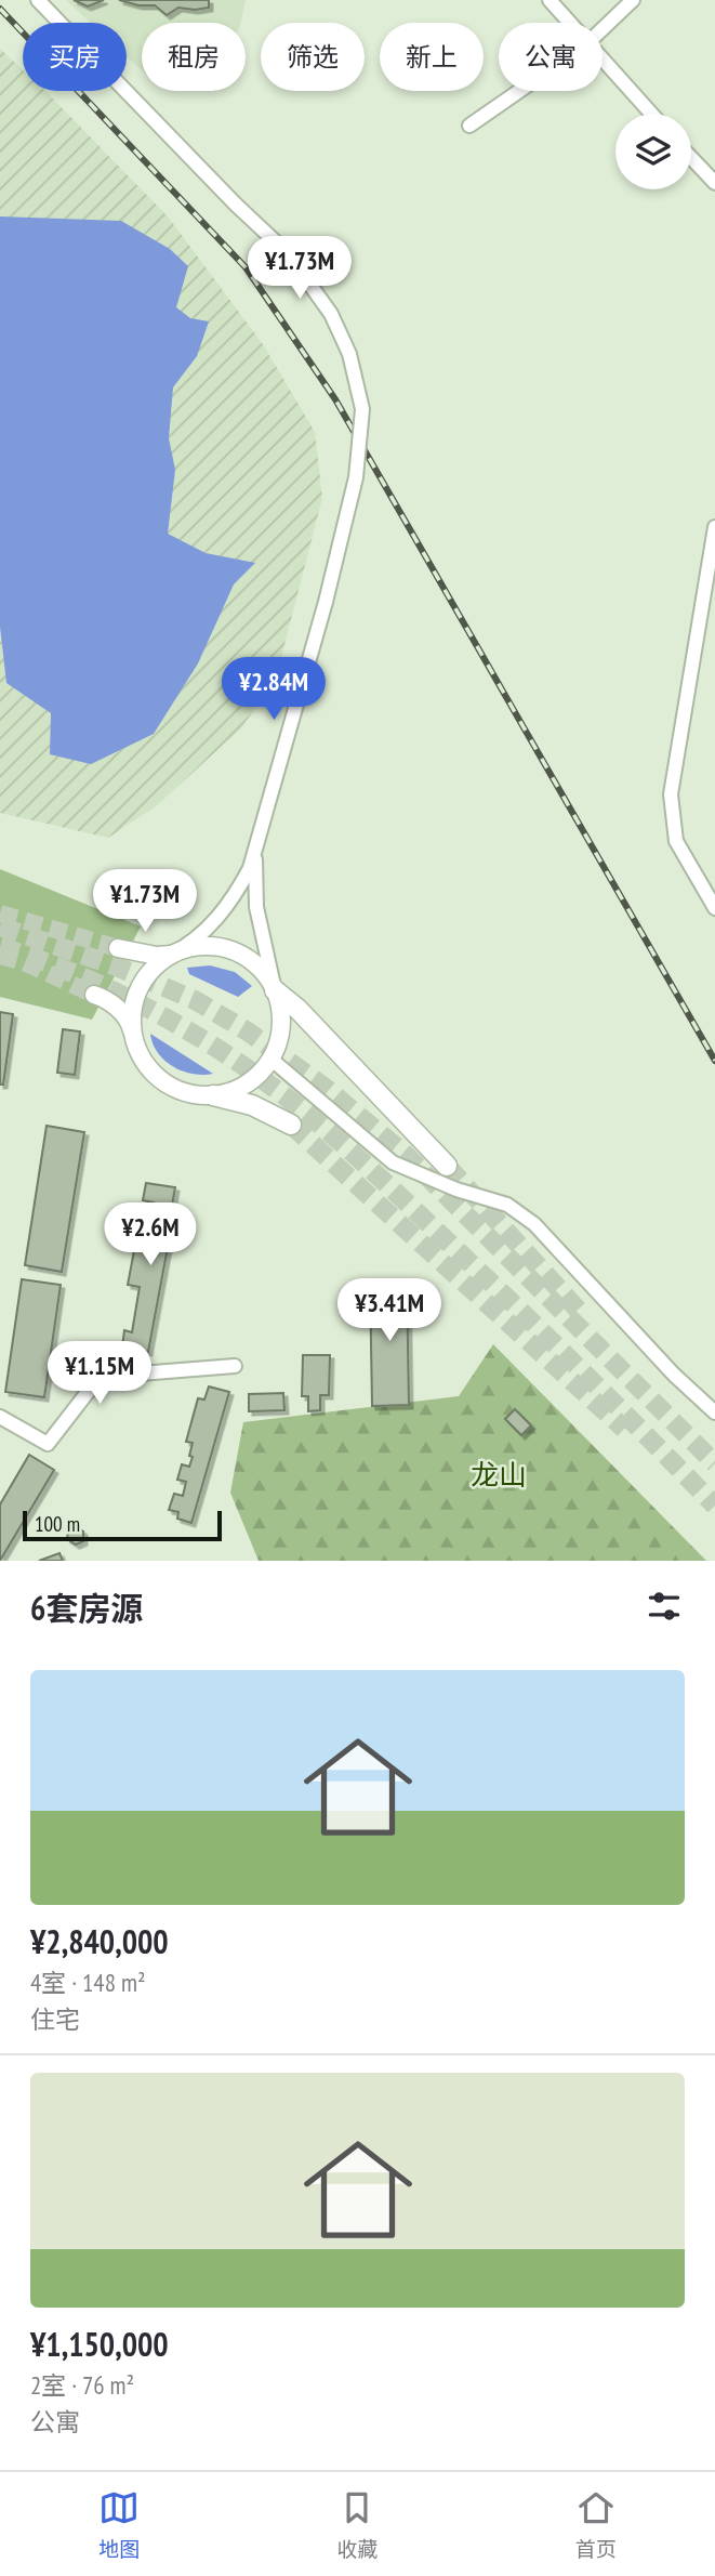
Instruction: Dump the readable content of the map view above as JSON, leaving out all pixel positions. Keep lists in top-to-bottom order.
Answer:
{
  "parks": ["龙山"],
  "scale_bar": "100 m",
  "page": {
    "chip": [
      "买房",
      "租房",
      "筛选",
      "新上",
      "公寓"
    ],
    "price": [
      "¥1.73M",
      "¥2.84M",
      "¥1.73M",
      "¥2.6M",
      "¥3.41M",
      "¥1.15M"
    ],
    "scale": "100 m",
    "heading": "6套房源",
    "list": [
      {
        "name": "¥2,840,000",
        "note": "4室 · 148 m² · 住宅"
      },
      {
        "name": "¥1,150,000",
        "note": "2室 · 76 m² · 公寓"
      }
    ],
    "tabs": ["地图", "收藏", "首页"]
  }
}
